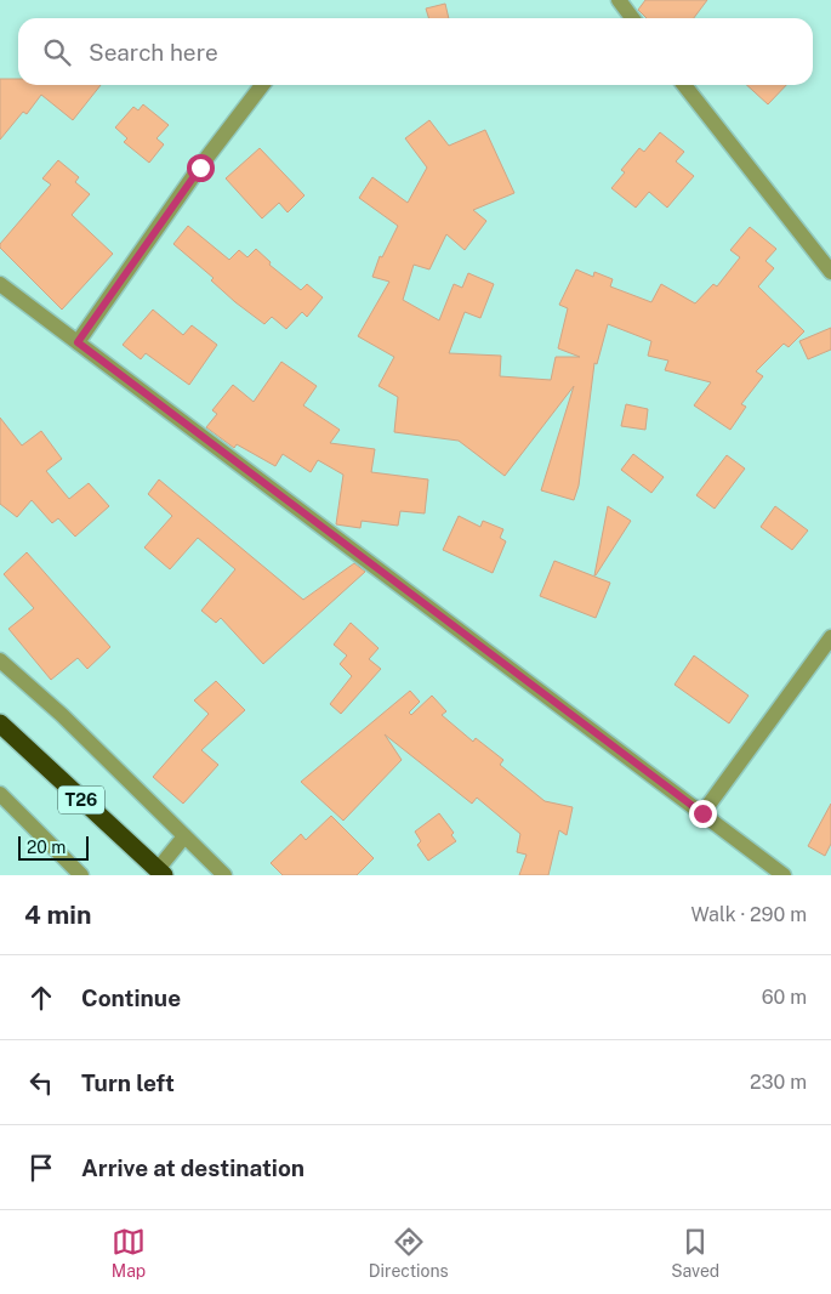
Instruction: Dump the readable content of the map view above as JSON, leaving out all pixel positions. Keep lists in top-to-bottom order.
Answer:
{
  "streets": {
    "highway": ["T26"]
  },
  "scale_bar": "20 m",
  "page": {
    "search": "Search here",
    "scale": "20 m",
    "heading": ["4 min", "Walk · 290 m"],
    "list": [
      ["Continue", "60 m"],
      ["Turn left", "230 m"],
      "Arrive at destination"
    ],
    "nav": ["Map", "Directions", "Saved"]
  }
}
